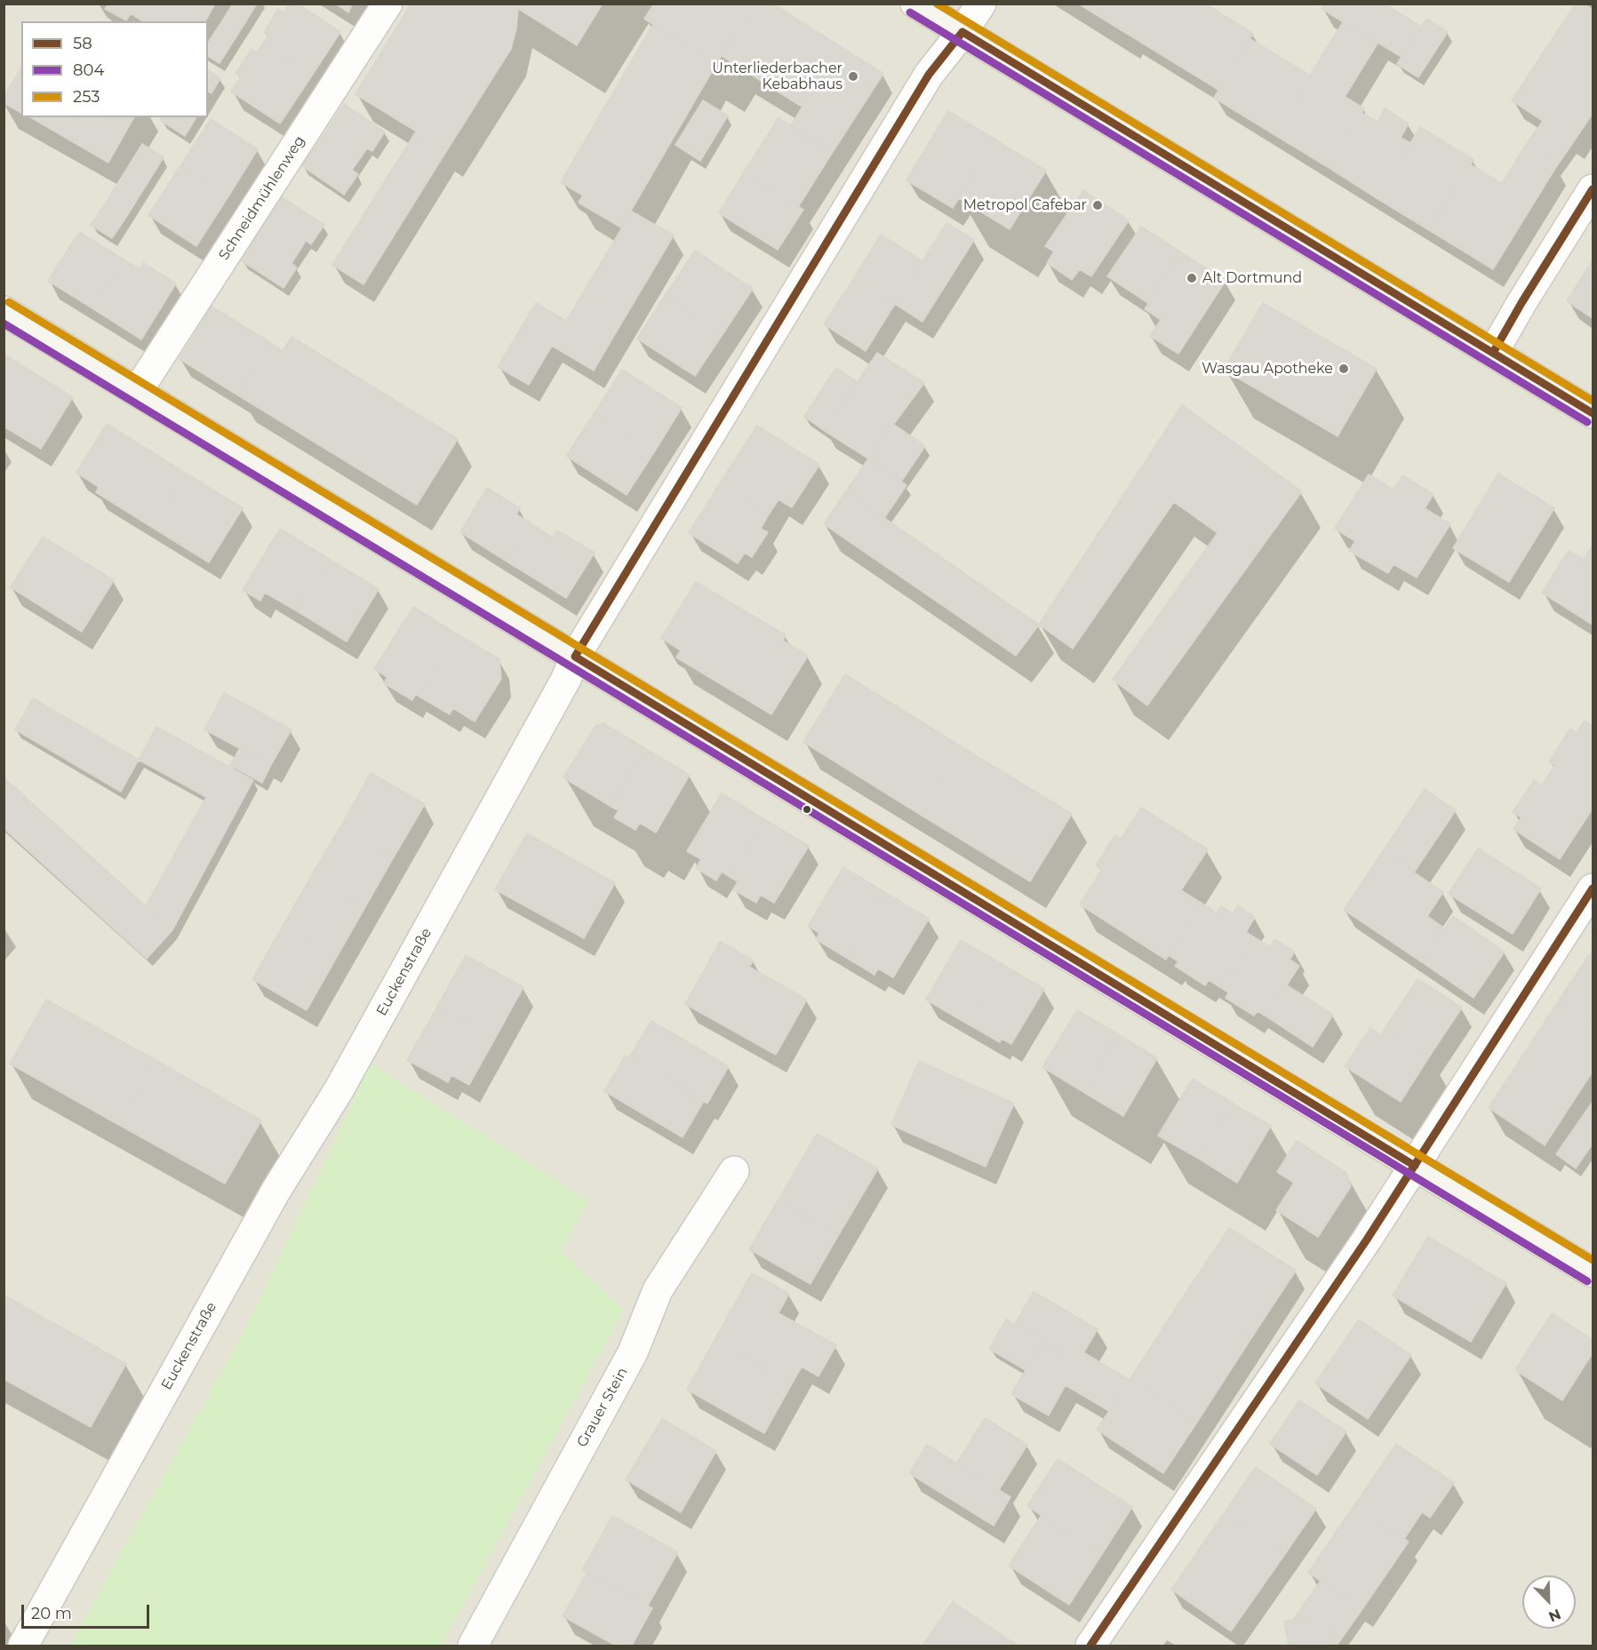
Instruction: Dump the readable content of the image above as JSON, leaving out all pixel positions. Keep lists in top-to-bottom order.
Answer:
{
  "streets": {
    "street": ["Schneidmühlenweg", "Euckenstraße", "Grauer Stein"]
  },
  "places": [
    "Unterliederbacher Kebabhaus",
    "Metropol Cafebar",
    "Alt Dortmund",
    "Wasgau Apotheke"
  ],
  "lines": ["transit line 253", "transit line 804", "transit line 58"],
  "legend": ["58", "804", "253"],
  "scale_bar": "20 m",
  "north": "bottom right"
}
